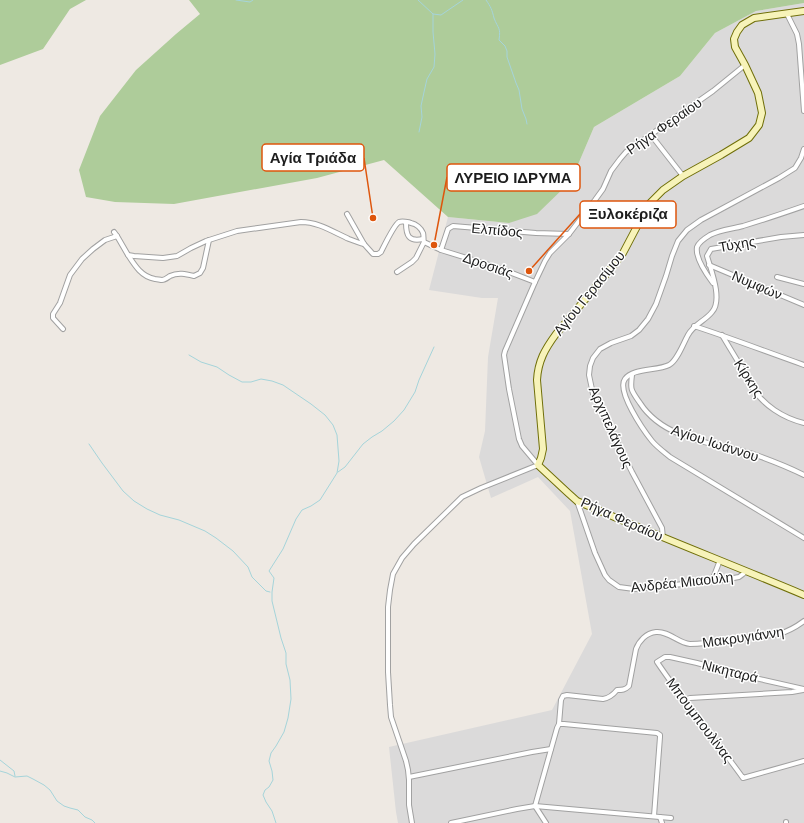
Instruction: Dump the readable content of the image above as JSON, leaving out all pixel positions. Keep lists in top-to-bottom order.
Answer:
{
  "streets": {
    "street": [
      "Ρήγα Φεραίου",
      "Ελπίδος",
      "Τύχης",
      "Δροσιάς",
      "Νυμφών",
      "Αγίου Γερασίμου",
      "Κίρκης",
      "Αρχιπελάγους",
      "Αγίου Ιωάννου",
      "Ανδρέα Μιαούλη",
      "Μακρυγιάννη",
      "Νικηταρά",
      "Μπουμπουλίνας"
    ]
  },
  "crossings": [
    ["Ρήγα Φεραίου", "Ελπίδος"],
    ["Ρήγα Φεραίου", "Δροσιάς"],
    ["Ρήγα Φεραίου", "Αγίου Γερασίμου"],
    ["Ρήγα Φεραίου", "Αρχιπελάγους"],
    ["Ρήγα Φεραίου", "Ανδρέα Μιαούλη"],
    ["Ελπίδος", "Δροσιάς"],
    ["Τύχης", "Νυμφών"],
    ["Νικηταρά", "Μπουμπουλίνας"]
  ],
  "places": ["Αγία Τριάδα", "ΛΥΡΕΙΟ ΙΔΡΥΜΑ", "Ξυλοκέριζα"]
}
